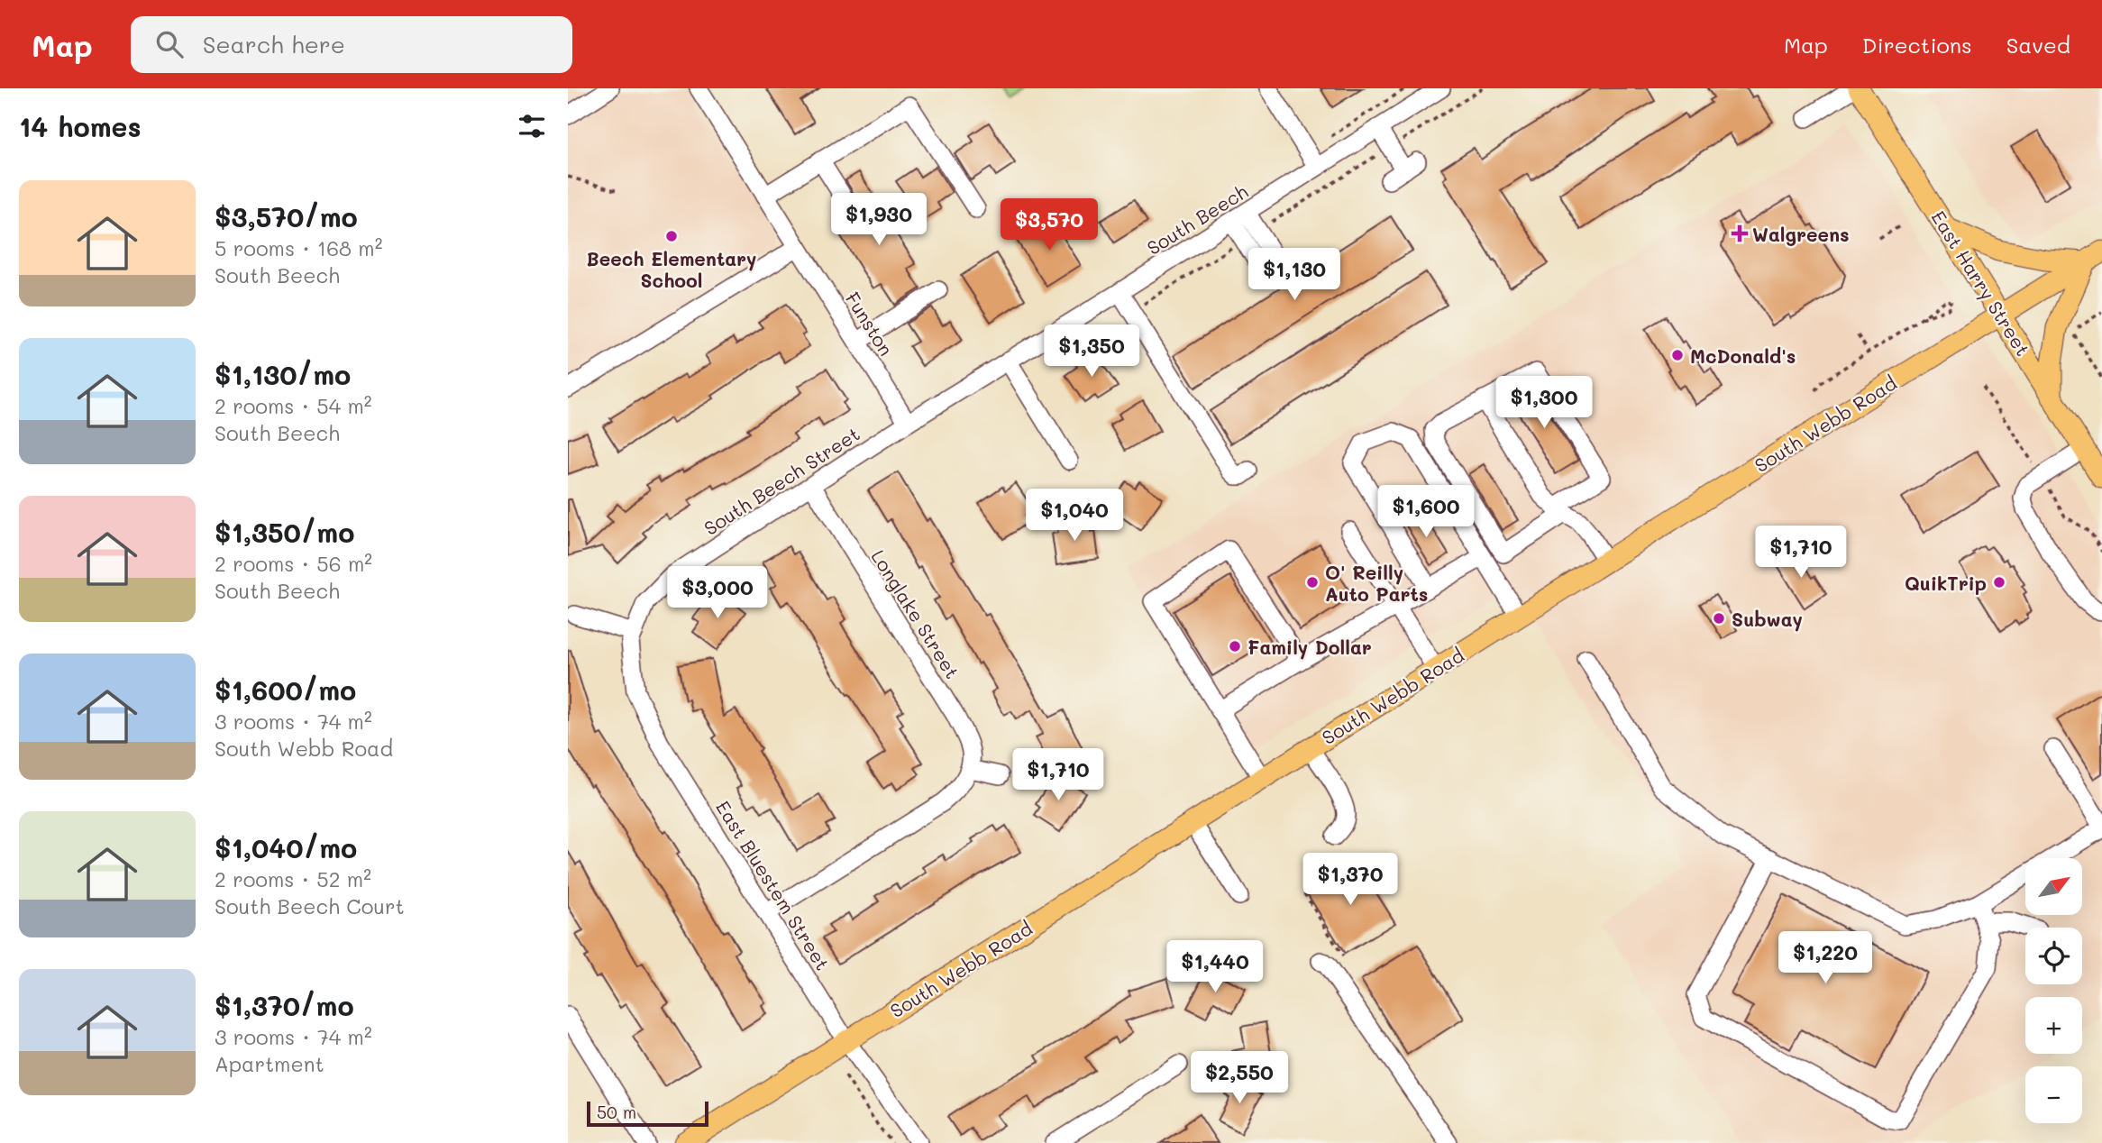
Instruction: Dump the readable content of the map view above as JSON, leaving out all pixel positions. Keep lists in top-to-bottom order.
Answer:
{
  "streets": {
    "main road": ["East Harry Street", "South Webb Road"],
    "street": [
      "South Beech",
      "Funston",
      "South Beech Street",
      "Longlake Street",
      "East Bluestem Street"
    ]
  },
  "crossings": [
    ["South Beech", "Funston"],
    ["South Beech", "South Beech Street"],
    ["East Harry Street", "South Webb Road"],
    ["Funston", "South Beech Street"],
    ["South Webb Road", "East Bluestem Street"],
    ["South Beech Street", "Longlake Street"],
    ["South Beech Street", "East Bluestem Street"]
  ],
  "places": {
    "health": ["Walgreens"],
    "other": [
      "Beech Elementary School",
      "McDonald's",
      "O' Reilly Auto Parts",
      "QuikTrip",
      "Subway",
      "Family Dollar"
    ]
  },
  "scale_bar": "50 m",
  "north": "top right",
  "page": {
    "header": "Map",
    "search": "Search here",
    "nav": ["Map", "Directions", "Saved"],
    "heading": "14 homes",
    "list": [
      {
        "name": "$3,570/mo",
        "note": "5 rooms · 168 m² · South Beech"
      },
      {
        "name": "$1,130/mo",
        "note": "2 rooms · 54 m² · South Beech"
      },
      {
        "name": "$1,350/mo",
        "note": "2 rooms · 56 m² · South Beech"
      },
      {
        "name": "$1,600/mo",
        "note": "3 rooms · 74 m² · South Webb Road"
      },
      {
        "name": "$1,040/mo",
        "note": "2 rooms · 52 m² · South Beech Court"
      },
      {
        "name": "$1,370/mo",
        "note": "3 rooms · 74 m² · Apartment"
      }
    ],
    "price": [
      "$1,930",
      "$3,570",
      "$1,130",
      "$1,350",
      "$1,300",
      "$1,600",
      "$1,040",
      "$1,710",
      "$3,000",
      "$1,710",
      "$1,370",
      "$1,220",
      "$1,440",
      "$2,550"
    ],
    "map_buttons": ["+", "−"],
    "scale": "50 m"
  }
}
